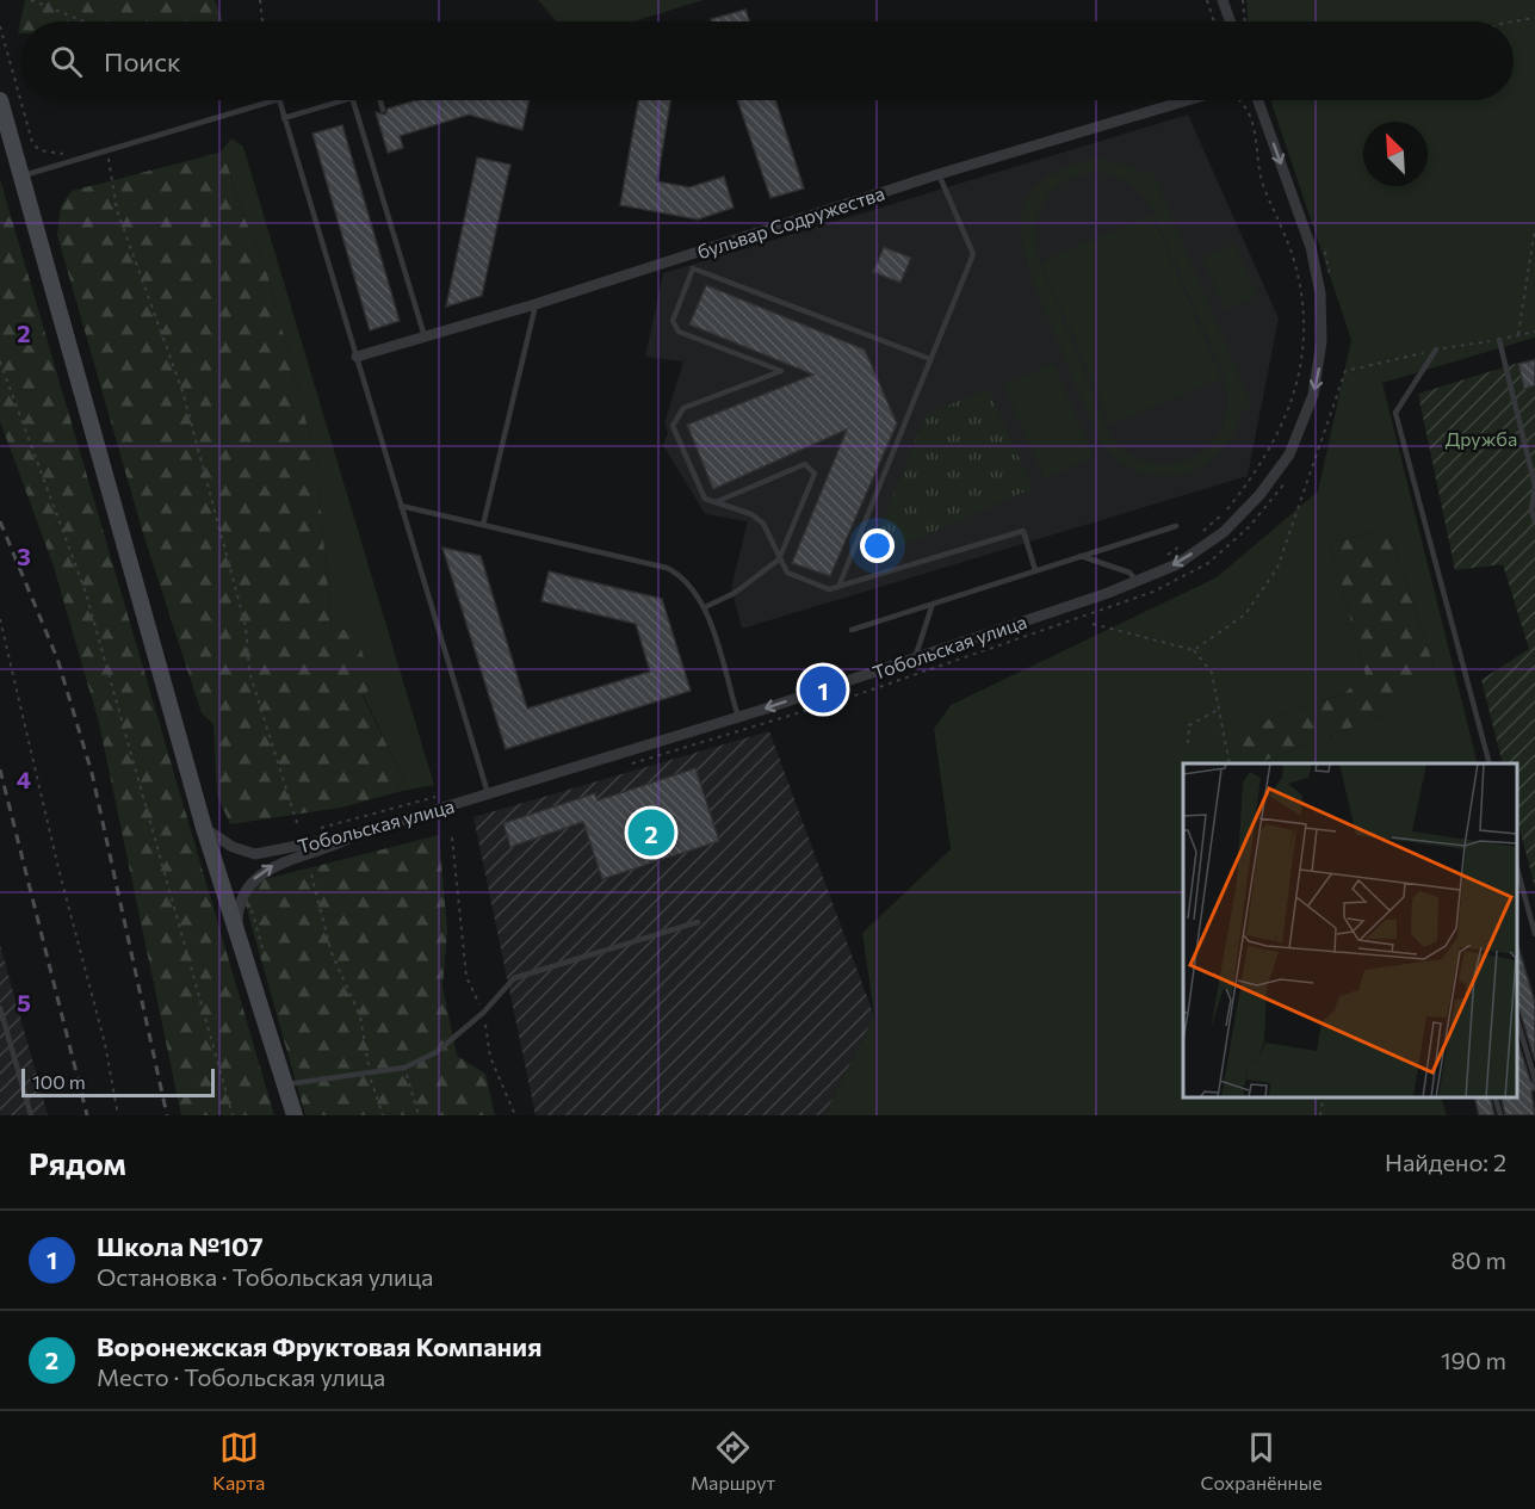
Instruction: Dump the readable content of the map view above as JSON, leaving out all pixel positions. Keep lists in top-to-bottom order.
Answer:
{
  "streets": {
    "street": ["бульвар Содружества", "Тобольская улица"]
  },
  "one_way": ["Тобольская улица"],
  "parks": ["Дружба"],
  "scale_bar": "100 m",
  "north": "top left",
  "page": {
    "search": "Поиск",
    "pins": ["1", "2"],
    "scale": "100 m",
    "heading": ["Рядом", "Найдено: 2"],
    "list": [
      {
        "mark": "1",
        "name": "Школа №107",
        "note": "Остановка · Тобольская улица",
        "value": "80 m"
      },
      {
        "mark": "2",
        "name": "Воронежская Фруктовая Компания",
        "note": "Место · Тобольская улица",
        "value": "190 m"
      }
    ],
    "nav": ["Карта", "Маршрут", "Сохранённые"]
  },
  "grid": {
    "rows": [
      "2",
      "3",
      "4",
      "5"
    ]
  }
}
